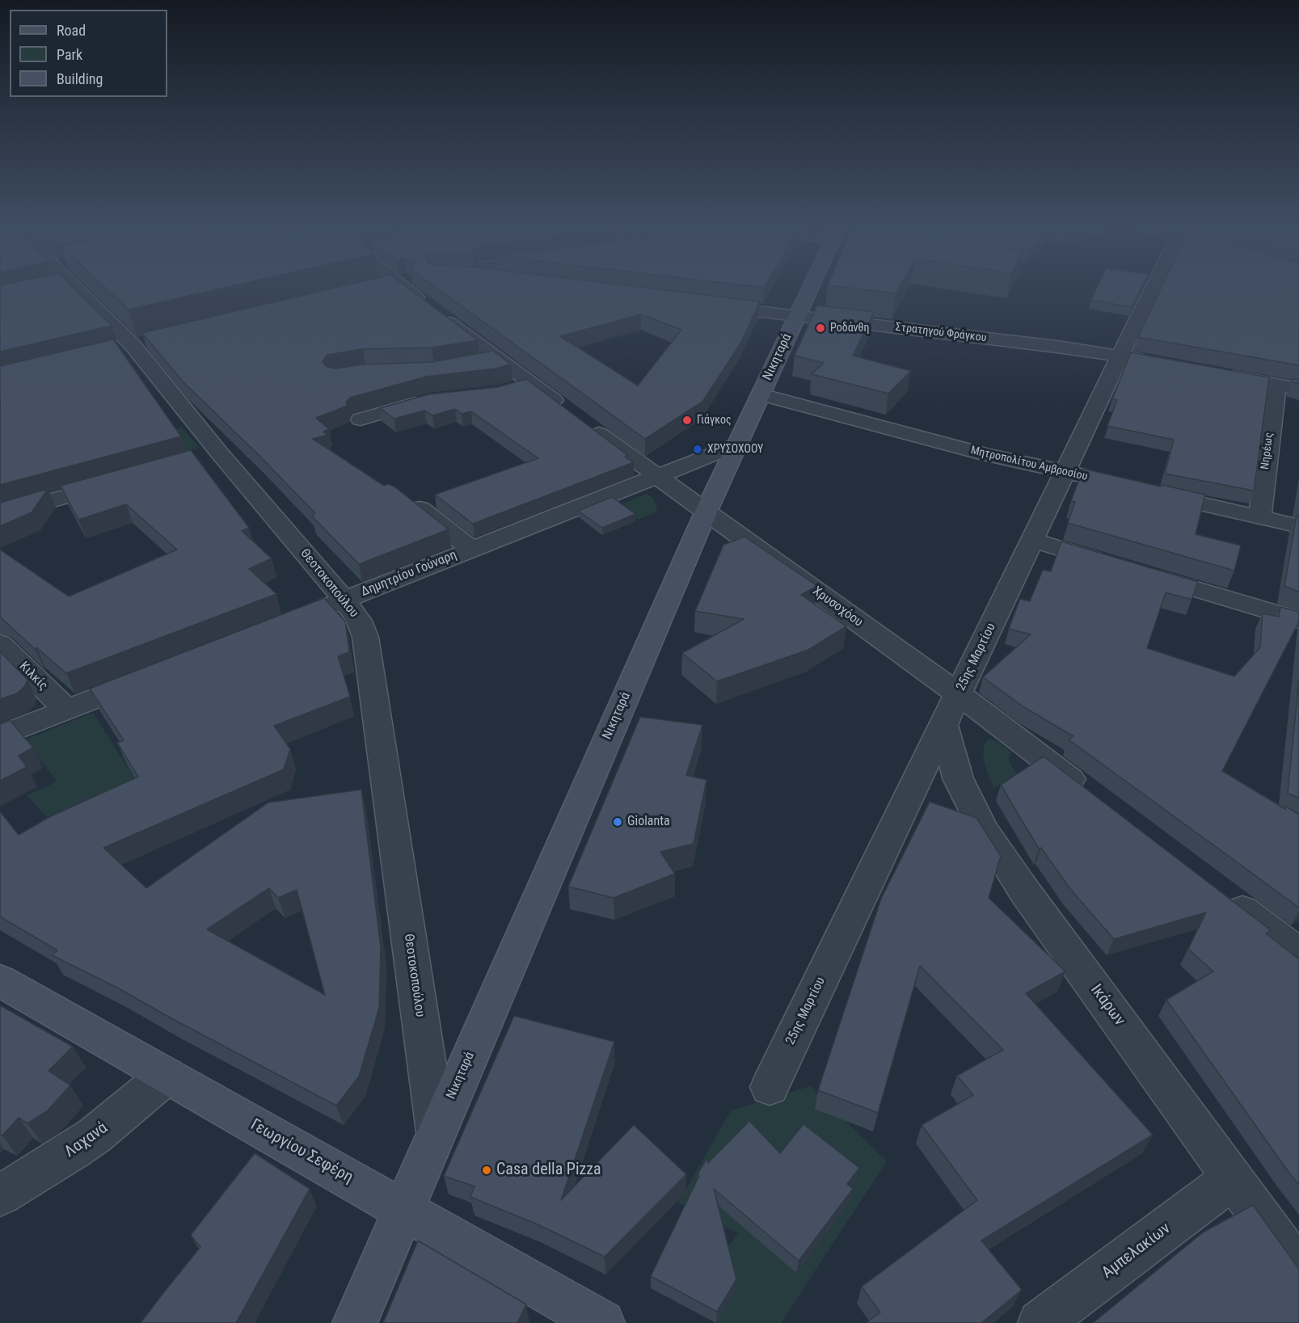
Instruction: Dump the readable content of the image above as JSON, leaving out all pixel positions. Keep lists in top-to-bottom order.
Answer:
{
  "streets": {
    "street": [
      "Στρατηγού Φράγκου",
      "Νικηταρά",
      "Νηρέως",
      "Μητροπολίτου Αμβροσίου",
      "Δημητρίου Γούναρη",
      "Θεοτοκοπούλου",
      "Χρυσοχόου",
      "25ης Μαρτίου",
      "Κιλκίς",
      "Ικάρων",
      "Λαχανά",
      "Γεωργίου Σεφέρη",
      "Αμπελακίων"
    ]
  },
  "crossings": [
    ["Στρατηγού Φράγκου", "Νικηταρά"],
    ["Στρατηγού Φράγκου", "25ης Μαρτίου"],
    ["Νικηταρά", "Μητροπολίτου Αμβροσίου"],
    ["Νικηταρά", "Δημητρίου Γούναρη"],
    ["Νικηταρά", "Θεοτοκοπούλου"],
    ["Νικηταρά", "Χρυσοχόου"],
    ["Νικηταρά", "Γεωργίου Σεφέρη"],
    ["Μητροπολίτου Αμβροσίου", "25ης Μαρτίου"],
    ["Δημητρίου Γούναρη", "Θεοτοκοπούλου"],
    ["Δημητρίου Γούναρη", "Χρυσοχόου"],
    ["Χρυσοχόου", "25ης Μαρτίου"],
    ["Χρυσοχόου", "Ικάρων"],
    ["25ης Μαρτίου", "Ικάρων"],
    ["Ικάρων", "Αμπελακίων"],
    ["Λαχανά", "Γεωργίου Σεφέρη"]
  ],
  "places": [
    "Ροδάνθη",
    "Γιάγκος",
    "ΧΡΥΣΟΧΟΟΥ",
    "Giolanta",
    "Casa della Pizza"
  ],
  "legend": ["Road", "Park", "Building"]
}
